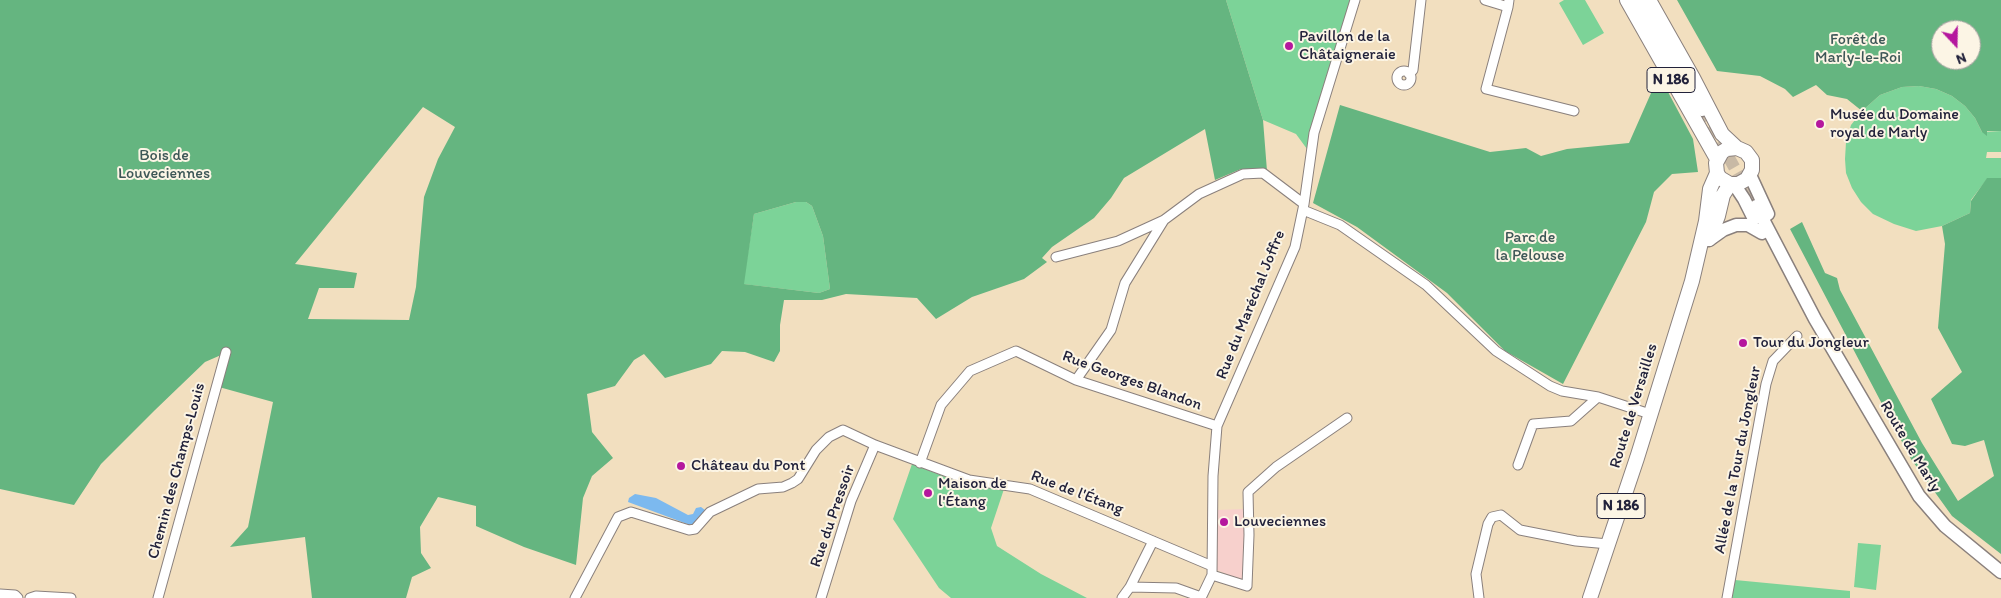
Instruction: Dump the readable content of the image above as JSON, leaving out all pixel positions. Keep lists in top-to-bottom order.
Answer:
{
  "streets": {
    "main road": ["N 186", "Route de Versailles", "Route de Marly"],
    "street": [
      "Rue du Maréchal Joffre",
      "Rue Georges Blandon",
      "Allée de la Tour du Jongleur",
      "Chemin des Champs-Louis",
      "Rue de l'Étang",
      "Rue du Pressoir"
    ]
  },
  "crossings": [
    ["N 186", "Route de Versailles"],
    ["N 186", "Route de Marly"],
    ["Rue du Maréchal Joffre", "Rue Georges Blandon"],
    ["Rue du Maréchal Joffre", "Rue de l'Étang"],
    ["Rue Georges Blandon", "Rue de l'Étang"],
    ["Route de Versailles", "Route de Marly"],
    ["Rue de l'Étang", "Rue du Pressoir"]
  ],
  "parks": ["Forêt de Marly-le-Roi", "Bois de Louveciennes", "Parc de la Pelouse"],
  "places": [
    "Pavillon de la Châtaigneraie",
    "Musée du Domaine royal de Marly",
    "Tour du Jongleur",
    "Château du Pont",
    "Maison de l'Étang",
    "Louveciennes"
  ],
  "north": "bottom"
}
